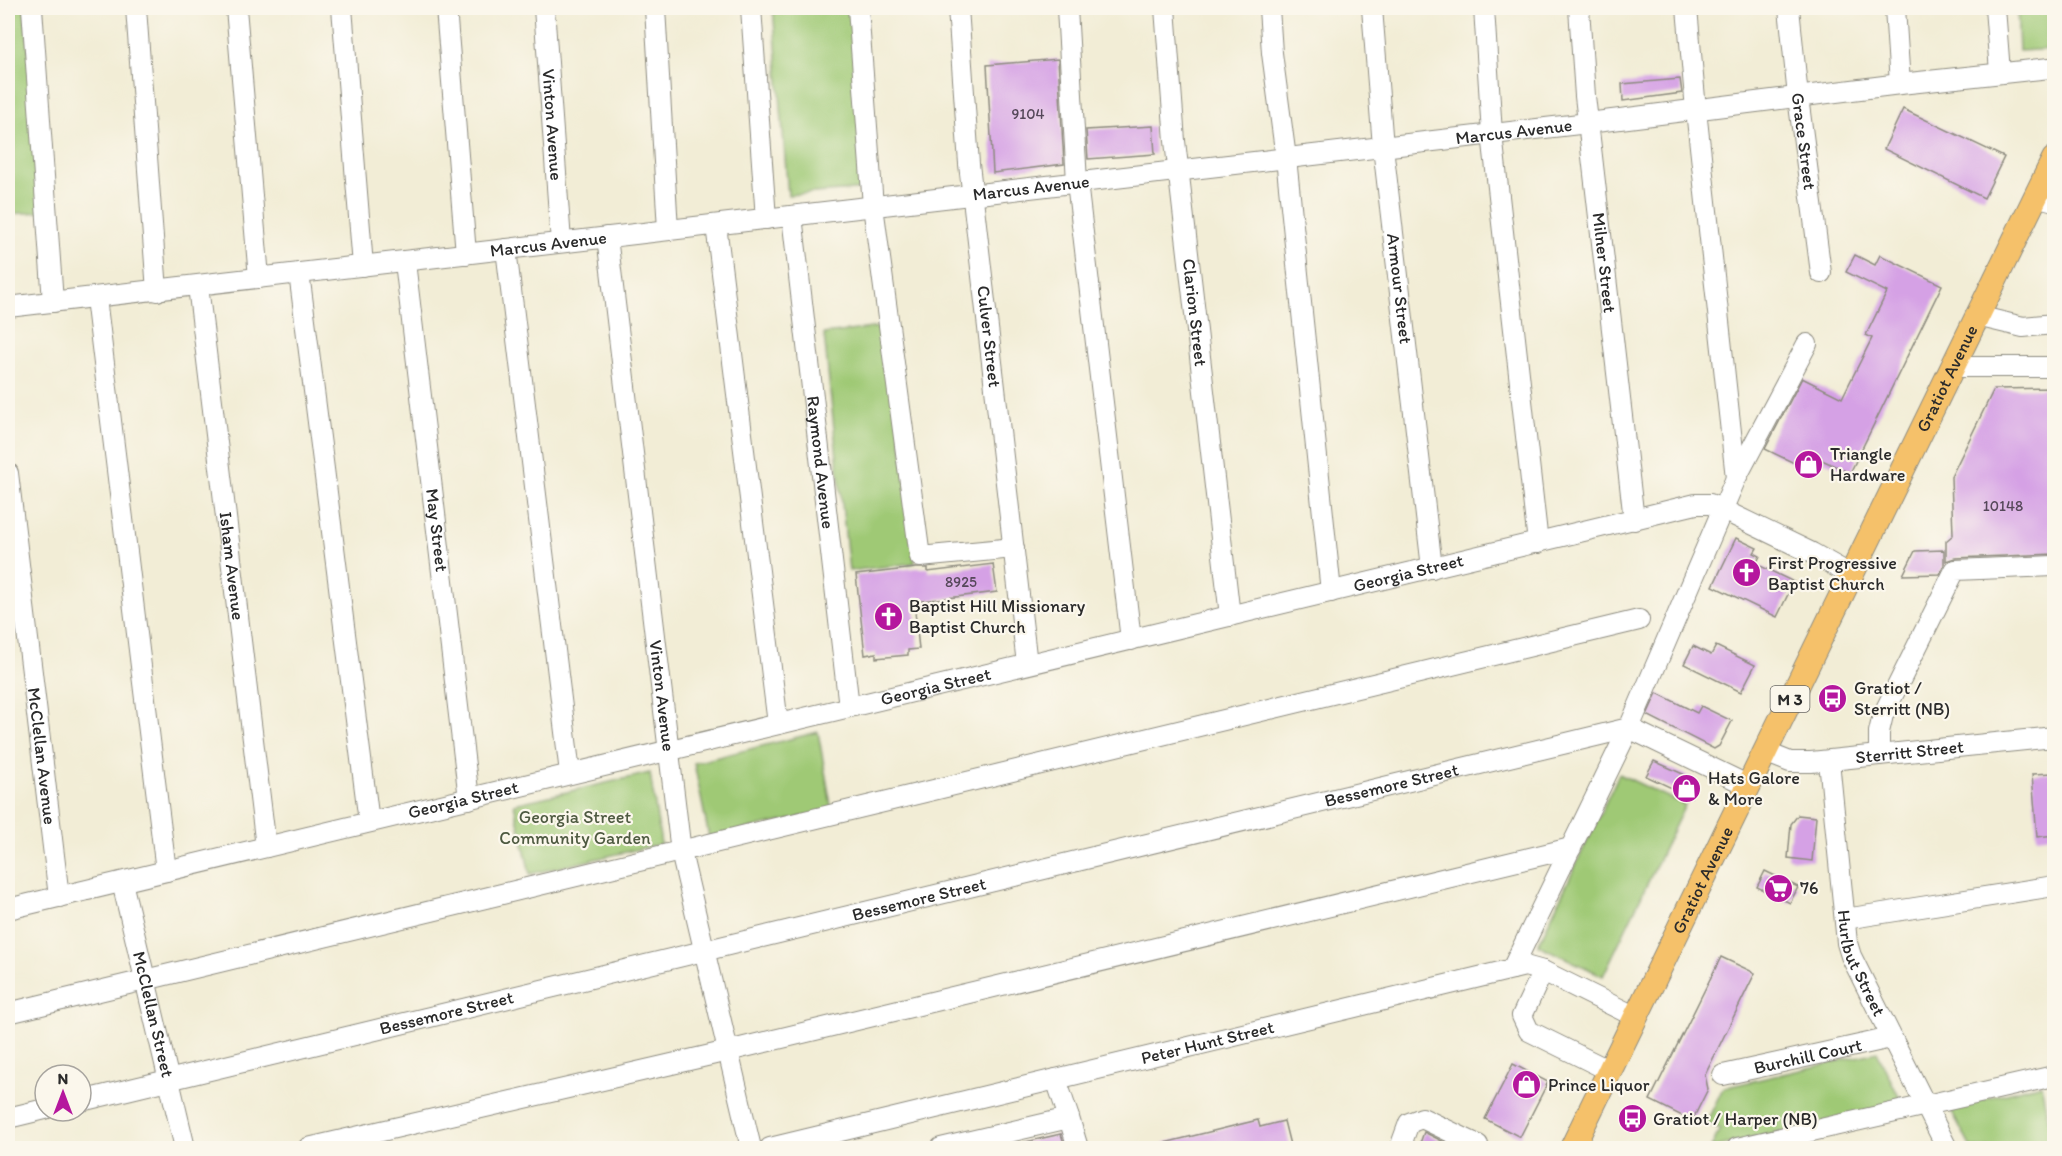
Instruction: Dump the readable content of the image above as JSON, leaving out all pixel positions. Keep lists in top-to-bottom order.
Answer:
{
  "streets": {
    "main road": ["Gratiot Avenue", "M 3"],
    "street": [
      "Vinton Avenue",
      "Marcus Avenue",
      "Grace Street",
      "Milner Street",
      "Armour Street",
      "Clarion Street",
      "Culver Street",
      "Raymond Avenue",
      "May Street",
      "Isham Avenue",
      "Georgia Street",
      "Sterritt Street",
      "McClellan Avenue",
      "Bessemore Street",
      "Hurlbut Street",
      "McClellan Street",
      "Peter Hunt Street",
      "Burchill Court"
    ]
  },
  "crossings": [
    ["Vinton Avenue", "Marcus Avenue"],
    ["Vinton Avenue", "Georgia Street"],
    ["Vinton Avenue", "Bessemore Street"],
    ["Marcus Avenue", "Grace Street"],
    ["Marcus Avenue", "Milner Street"],
    ["Marcus Avenue", "Armour Street"],
    ["Marcus Avenue", "Clarion Street"],
    ["Marcus Avenue", "Culver Street"],
    ["Marcus Avenue", "Raymond Avenue"],
    ["Marcus Avenue", "May Street"],
    ["Marcus Avenue", "Isham Avenue"],
    ["Milner Street", "Georgia Street"],
    ["Armour Street", "Georgia Street"],
    ["Clarion Street", "Georgia Street"],
    ["Culver Street", "Georgia Street"],
    ["Gratiot Avenue", "Georgia Street"],
    ["Gratiot Avenue", "Sterritt Street"],
    ["Gratiot Avenue", "Peter Hunt Street"],
    ["Raymond Avenue", "Georgia Street"],
    ["May Street", "Georgia Street"],
    ["Isham Avenue", "Georgia Street"],
    ["Georgia Street", "McClellan Avenue"],
    ["Georgia Street", "McClellan Street"],
    ["Sterritt Street", "Hurlbut Street"],
    ["Bessemore Street", "McClellan Street"],
    ["Hurlbut Street", "Burchill Court"]
  ],
  "parks": ["Georgia Street Community Garden"],
  "places": {
    "shop": ["Triangle Hardware", "Hats Galore & More", "Prince Liquor"],
    "church": ["First Progressive Baptist Church", "Baptist Hill Missionary Baptist Church"],
    "bus stop": ["Gratiot / Sterritt (NB)", "Gratiot / Harper (NB)"],
    "supermarket": ["76"]
  },
  "house_numbers": ["9104", "10148", "8925"],
  "north": "top"
}
